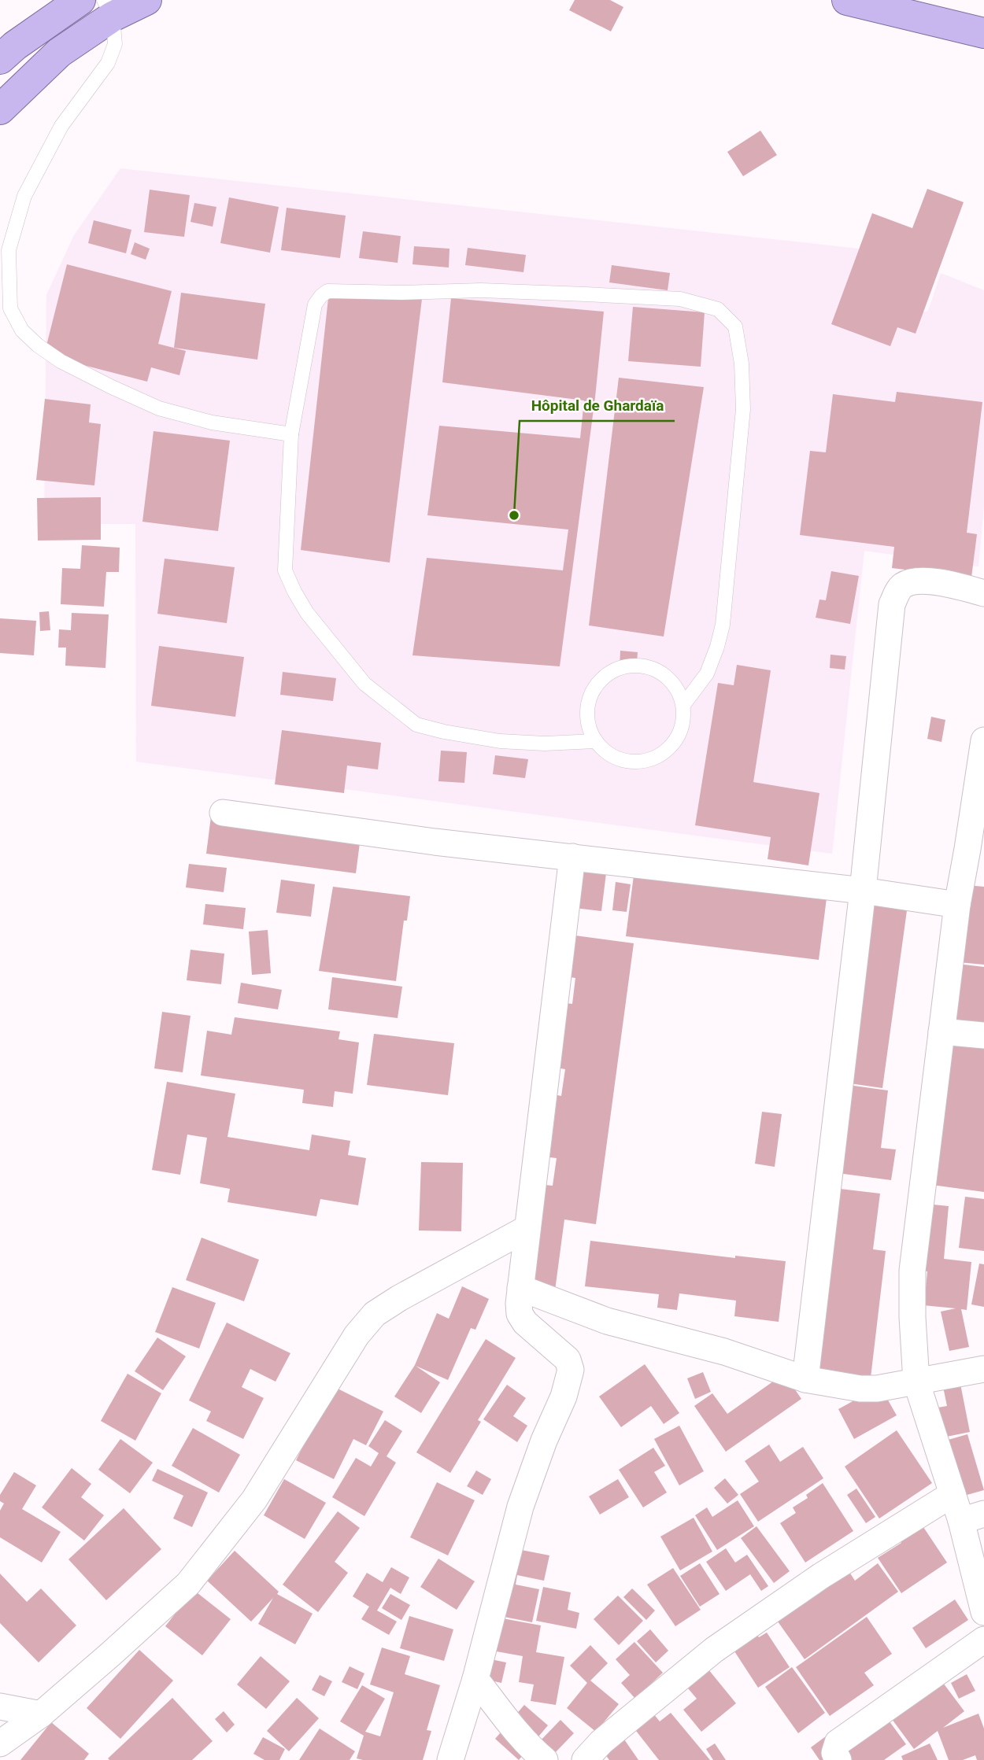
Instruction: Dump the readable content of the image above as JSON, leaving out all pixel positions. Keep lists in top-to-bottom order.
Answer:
{
  "places": ["Hôpital de Ghardaïa"]
}
